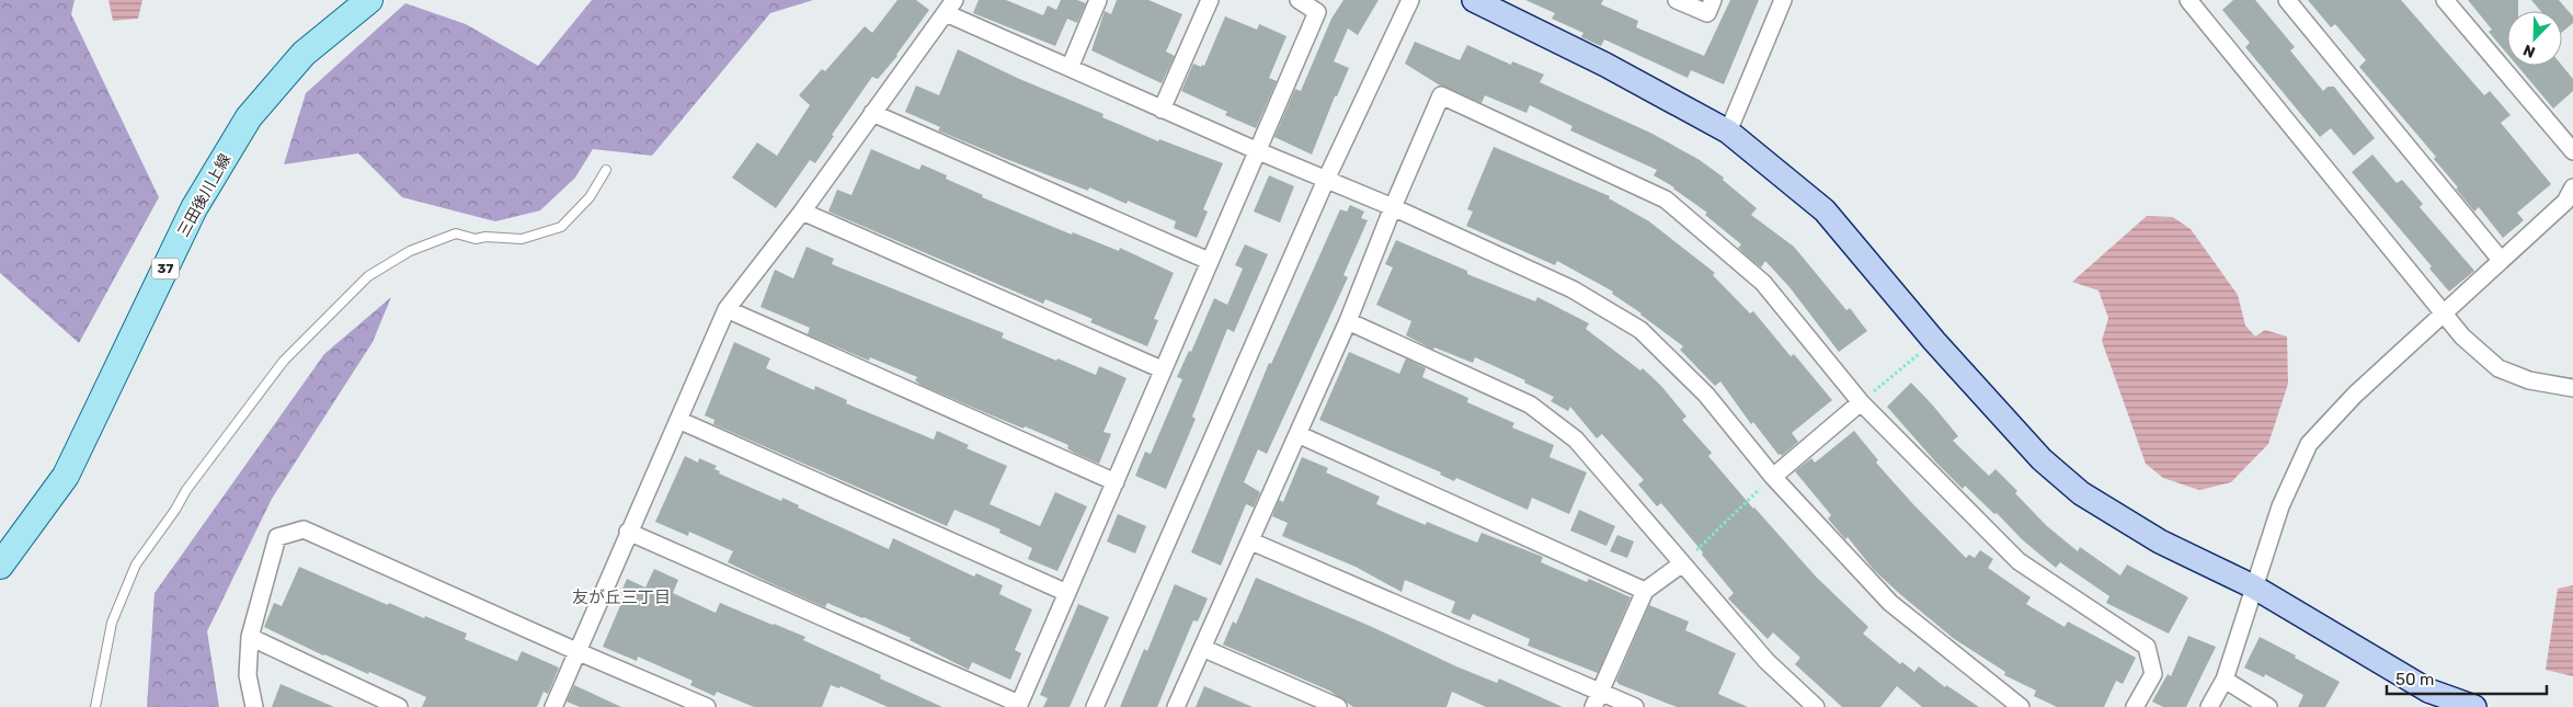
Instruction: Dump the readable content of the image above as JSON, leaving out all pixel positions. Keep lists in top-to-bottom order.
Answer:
{
  "streets": {
    "main road": ["三田後川上線", "37"]
  },
  "districts": ["友が丘三丁目"],
  "scale_bar": "50 m",
  "north": "bottom left"
}
